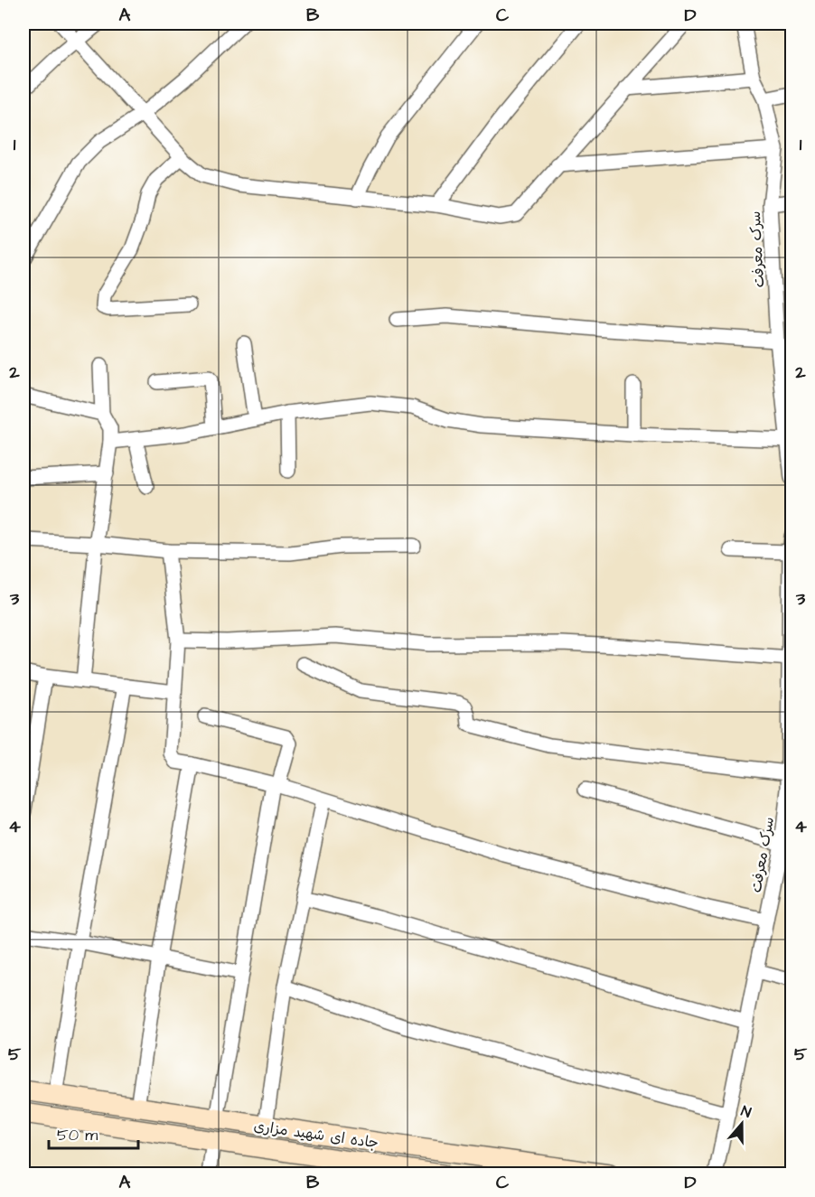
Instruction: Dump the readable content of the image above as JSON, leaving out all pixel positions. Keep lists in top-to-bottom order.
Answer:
{
  "streets": {
    "main road": ["جاده ای شهید مزاری"],
    "street": ["سرک معرفت"]
  },
  "scale_bar": "50 m",
  "north": "top",
  "grid": {
    "columns": [
      "A",
      "B",
      "C",
      "D"
    ],
    "rows": [
      "1",
      "2",
      "3",
      "4",
      "5"
    ]
  }
}
